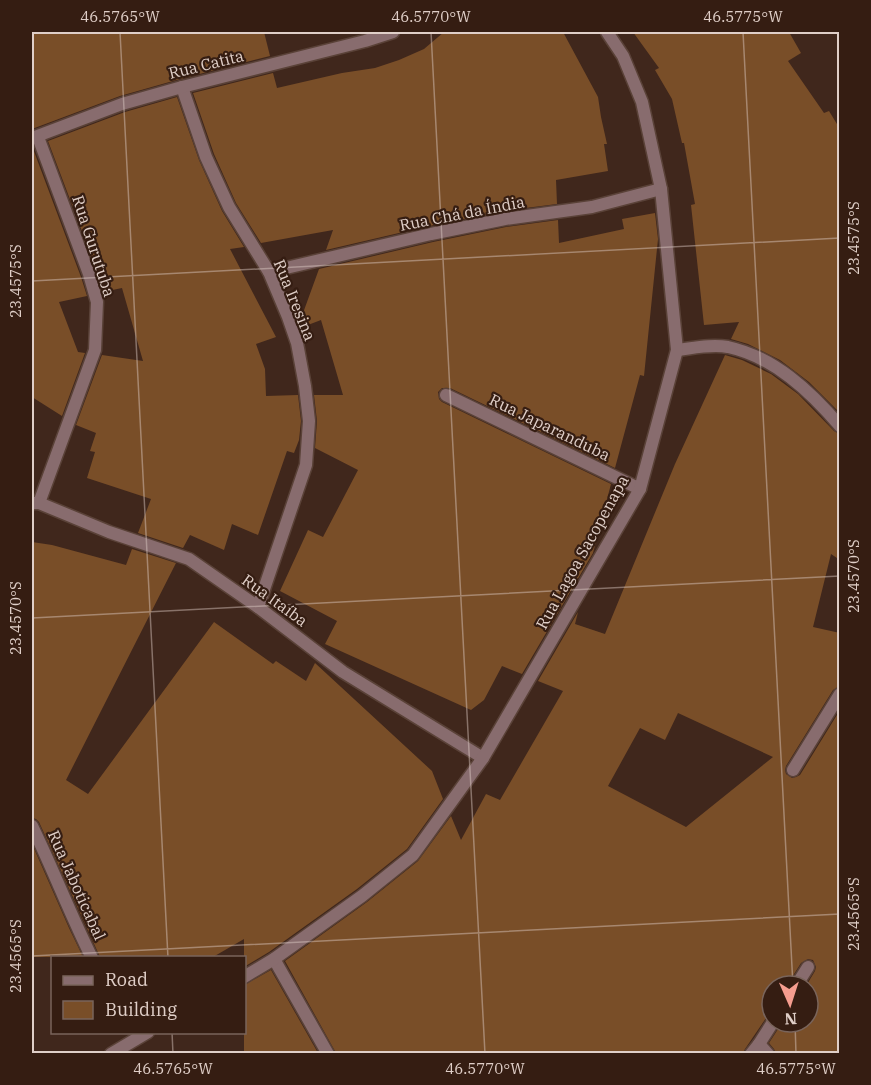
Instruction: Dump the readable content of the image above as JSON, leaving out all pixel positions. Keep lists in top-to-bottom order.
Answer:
{
  "streets": {
    "street": [
      "Rua Catita",
      "Rua Chá da Índia",
      "Rua Gurutuba",
      "Rua Iresina",
      "Rua Japaranduba",
      "Rua Lagoa Sacopenapa",
      "Rua Itaíba",
      "Rua Jaboticabal"
    ]
  },
  "crossings": [
    ["Rua Catita", "Rua Gurutuba"],
    ["Rua Catita", "Rua Iresina"],
    ["Rua Chá da Índia", "Rua Iresina"],
    ["Rua Chá da Índia", "Rua Lagoa Sacopenapa"],
    ["Rua Gurutuba", "Rua Itaíba"],
    ["Rua Iresina", "Rua Itaíba"],
    ["Rua Japaranduba", "Rua Lagoa Sacopenapa"],
    ["Rua Lagoa Sacopenapa", "Rua Itaíba"]
  ],
  "legend": ["Road", "Building"],
  "north": "bottom",
  "coordinates": [
    "46.5765°W",
    "46.5770°W",
    "46.5775°W",
    "23.4575°S",
    "23.4570°S",
    "23.4565°S"
  ]
}
